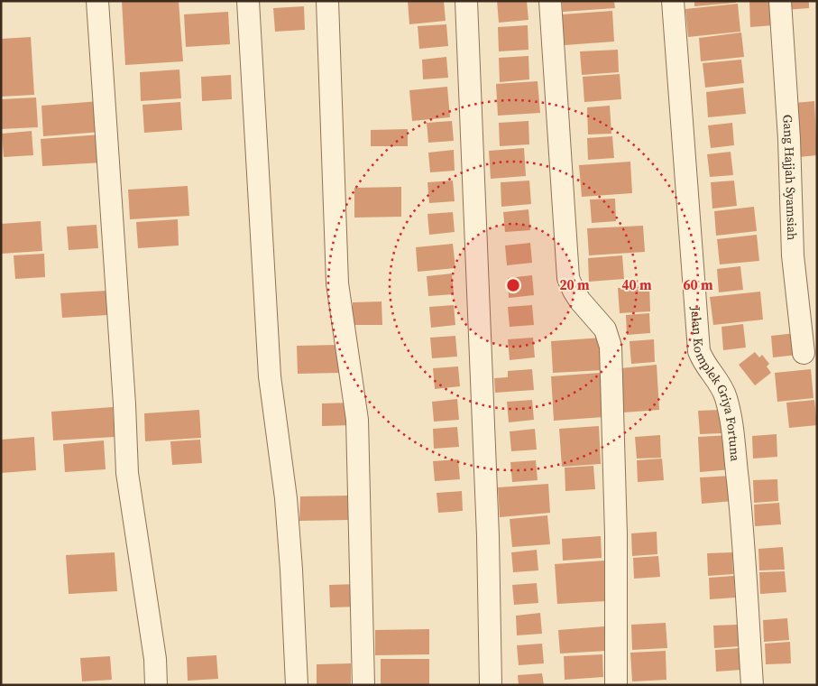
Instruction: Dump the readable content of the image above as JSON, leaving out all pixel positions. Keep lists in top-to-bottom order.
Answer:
{
  "streets": {
    "street": ["Gang Hajjah Syamsiah", "Jalan Komplek Griya Fortuna"]
  },
  "rings": ["20 m", "40 m", "60 m"]
}
